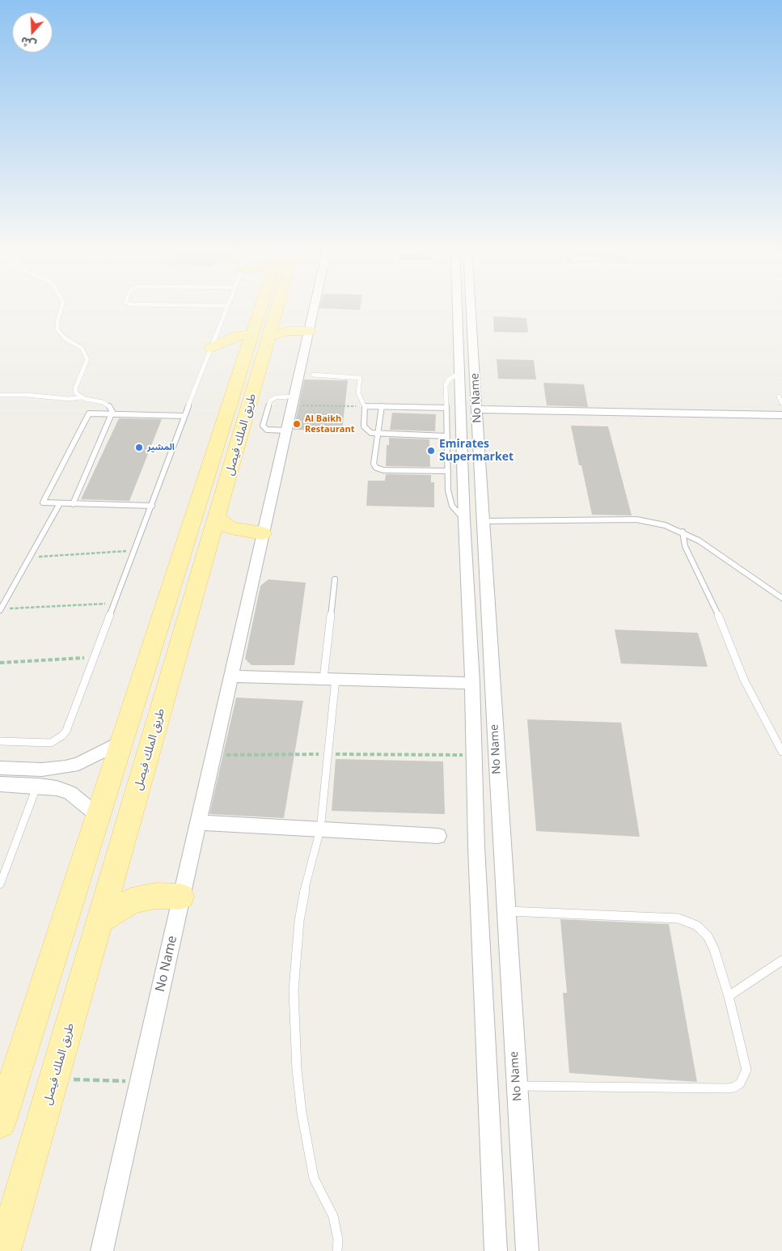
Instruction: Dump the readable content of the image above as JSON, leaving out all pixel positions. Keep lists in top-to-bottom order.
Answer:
{
  "streets": {
    "main road": ["طريق الملك فيصل"],
    "street": ["No Name"]
  },
  "places": ["Al Baikh Restaurant", "المشير", "Emirates Supermarket"],
  "north": "bottom"
}
